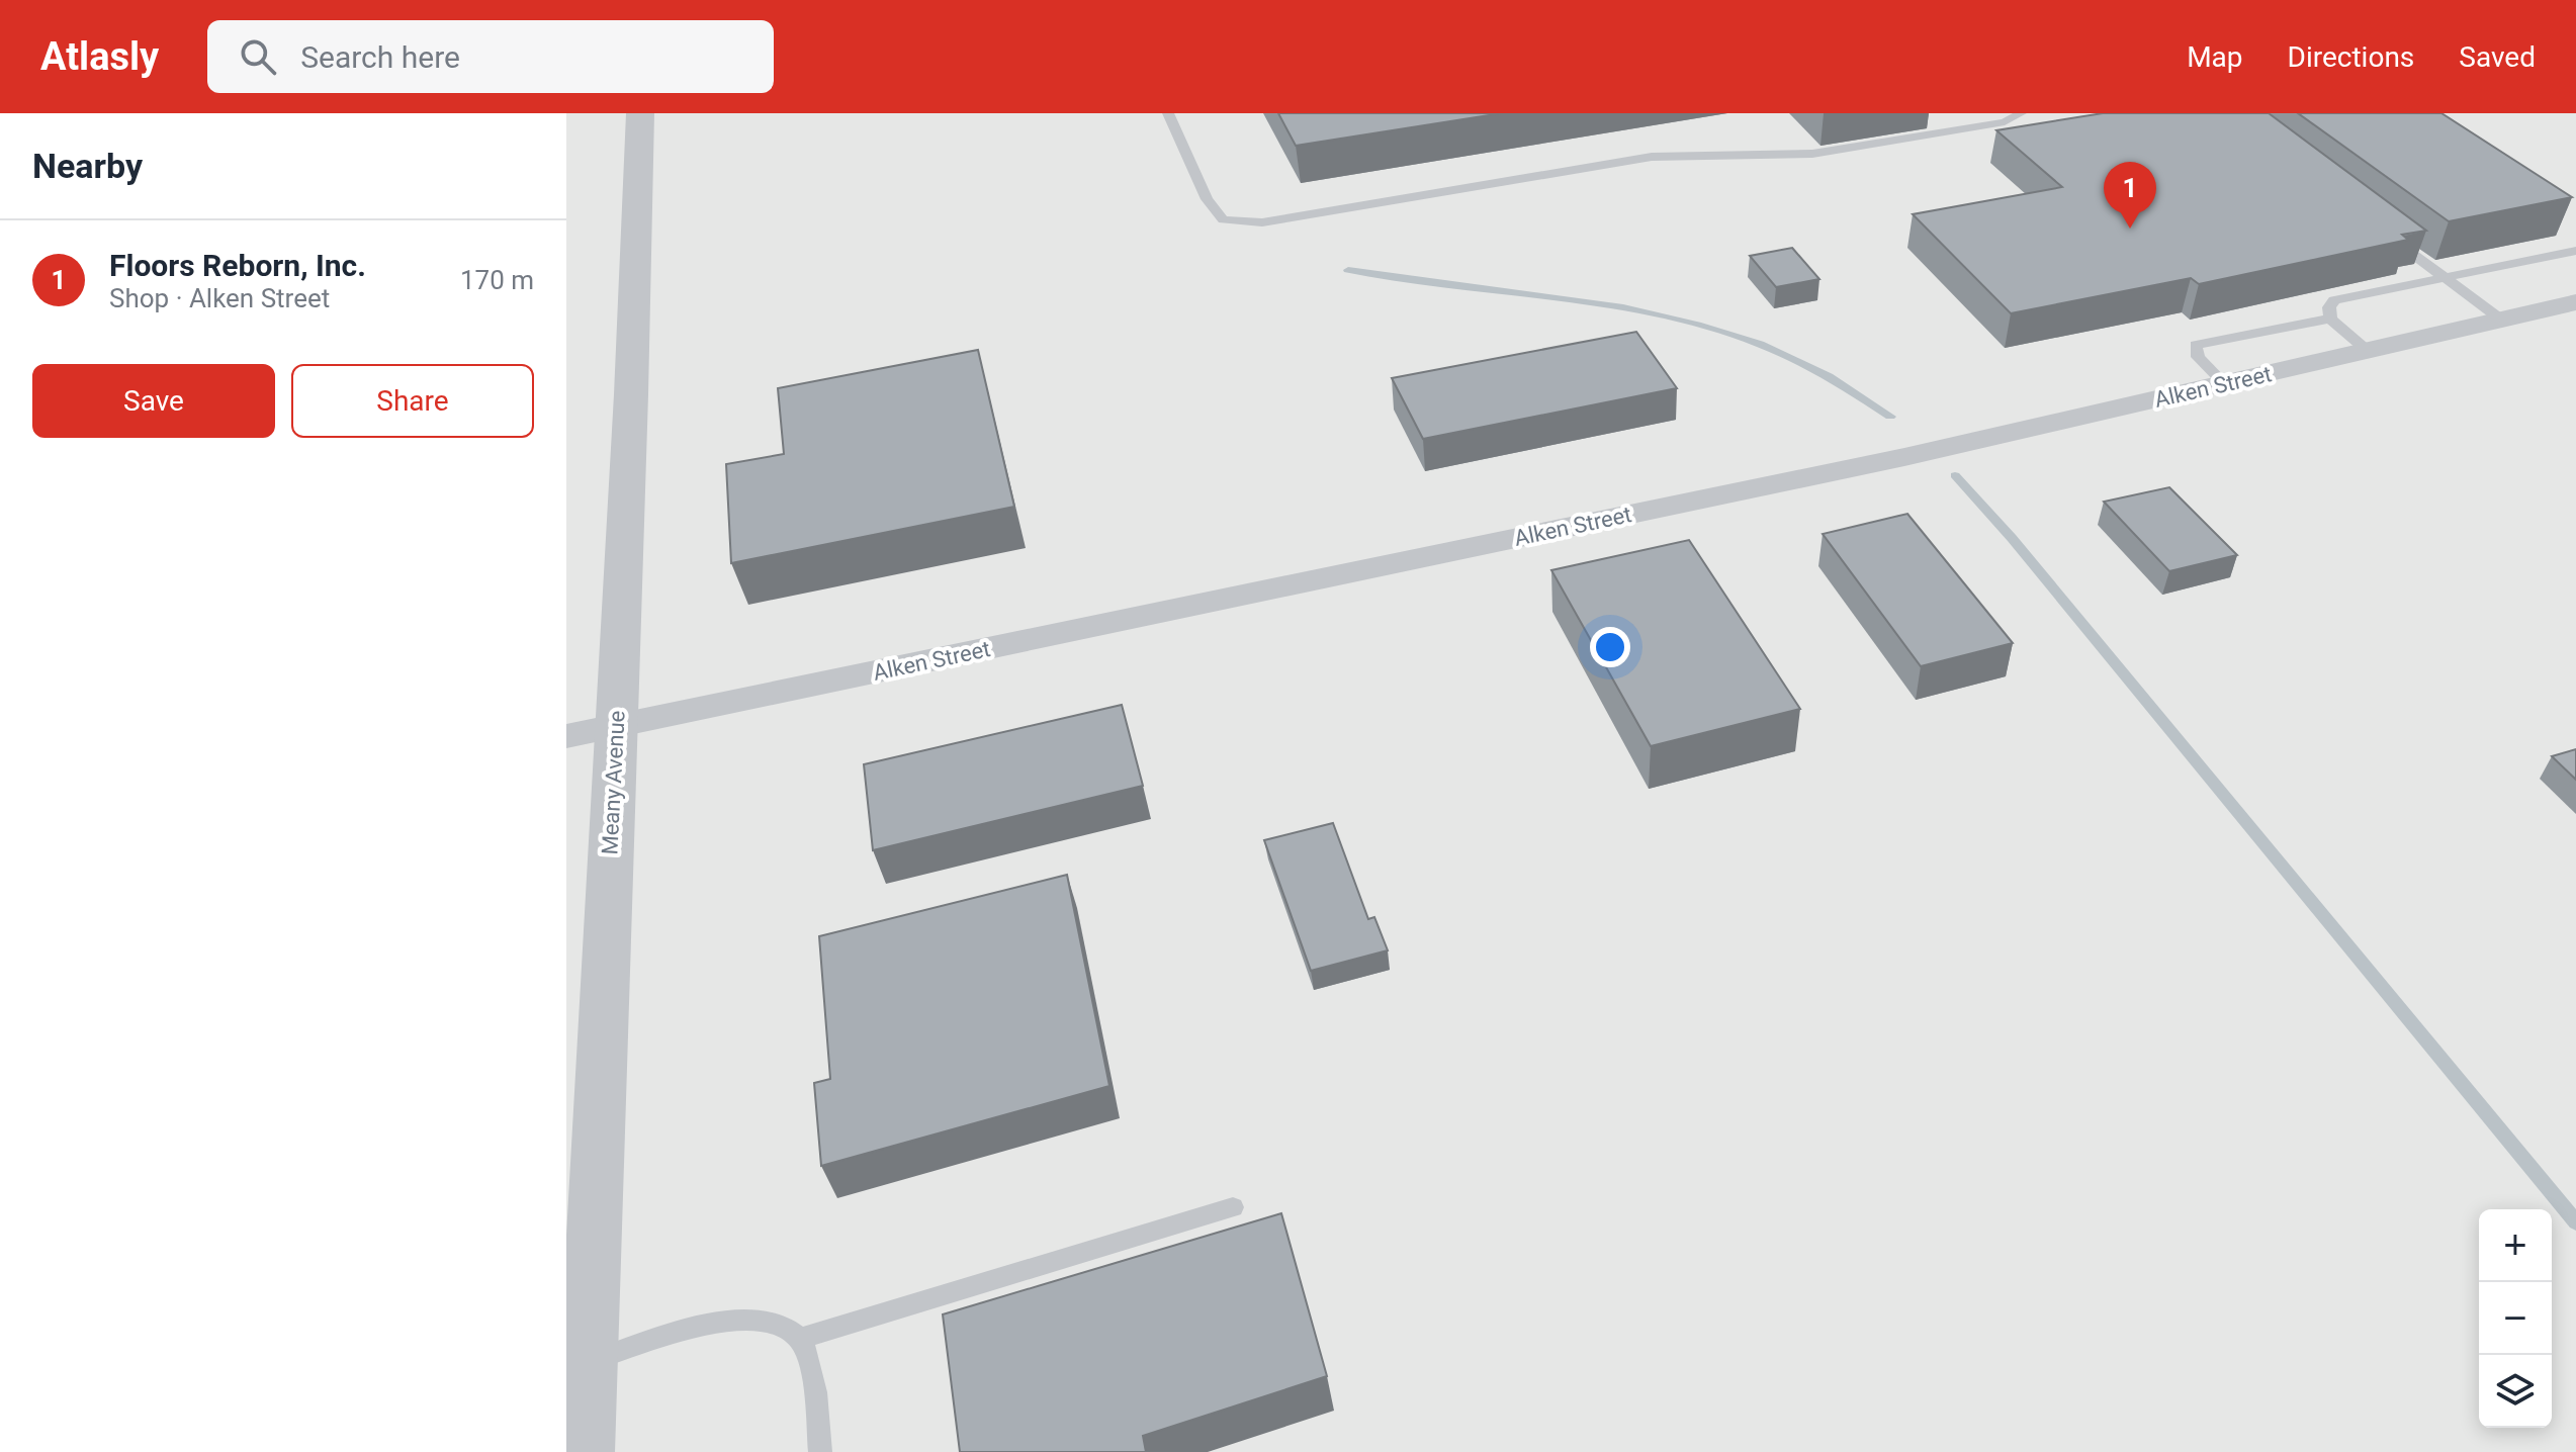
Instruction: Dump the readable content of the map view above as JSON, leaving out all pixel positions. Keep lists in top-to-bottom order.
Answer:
{
  "streets": {
    "street": ["Alken Street", "Meany Avenue"]
  },
  "crossings": [
    ["Alken Street", "Meany Avenue"]
  ],
  "page": {
    "header": "Atlasly",
    "search": "Search here",
    "nav": ["Map", "Directions", "Saved"],
    "heading": "Nearby",
    "pins": "1",
    "list": [
      {
        "mark": "1",
        "name": "Floors Reborn, Inc.",
        "note": "Shop · Alken Street",
        "value": "170 m"
      }
    ],
    "buttons": ["Save", "Share"],
    "map_buttons": ["+", "−"]
  }
}
